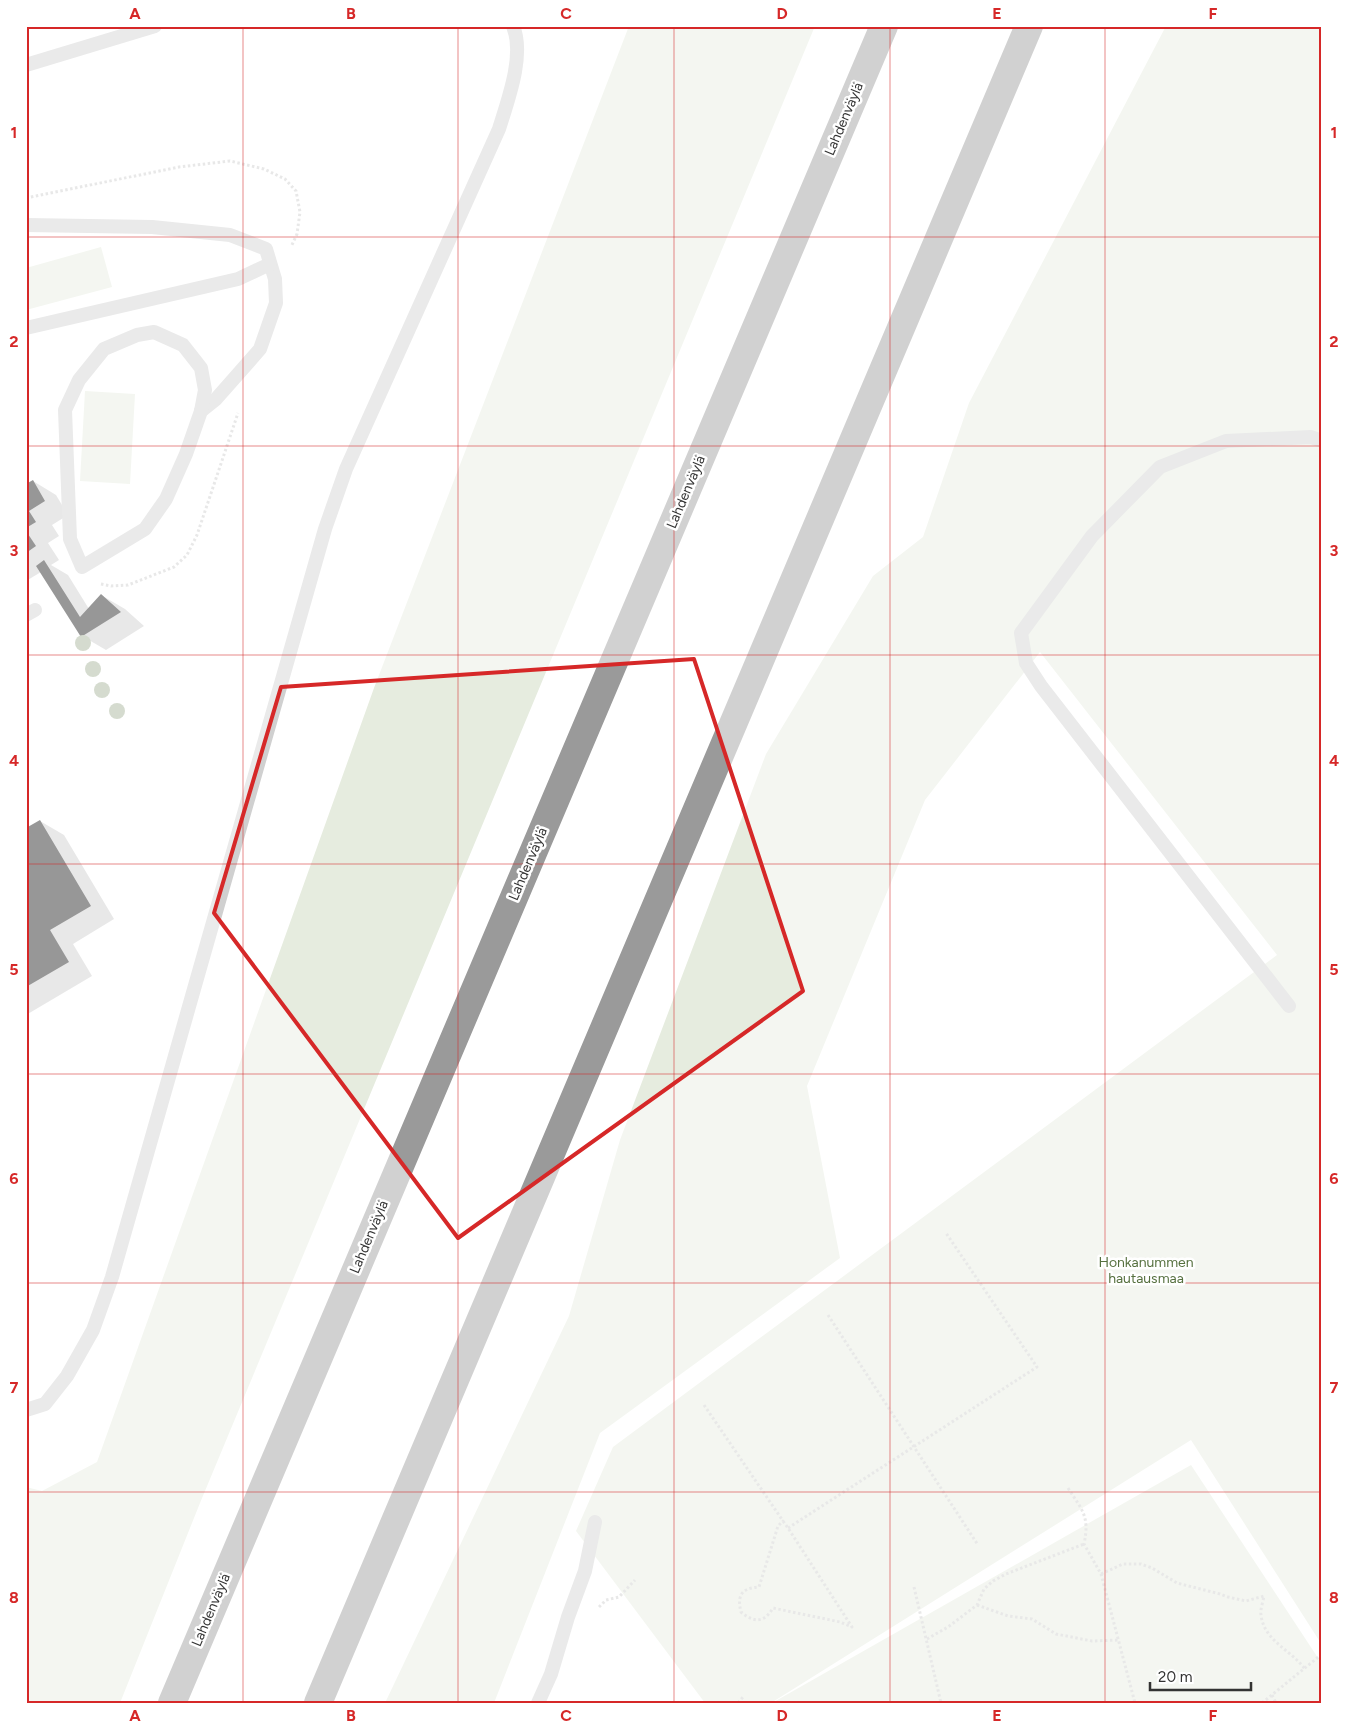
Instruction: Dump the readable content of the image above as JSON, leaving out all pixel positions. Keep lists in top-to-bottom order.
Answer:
{
  "streets": {
    "highway": ["Lahdenväylä"]
  },
  "parks": ["Honkanummen hautausmaa"],
  "scale_bar": "20 m",
  "grid": {
    "columns": [
      "A",
      "B",
      "C",
      "D",
      "E",
      "F"
    ],
    "rows": [
      "1",
      "2",
      "3",
      "4",
      "5",
      "6",
      "7",
      "8"
    ]
  }
}
